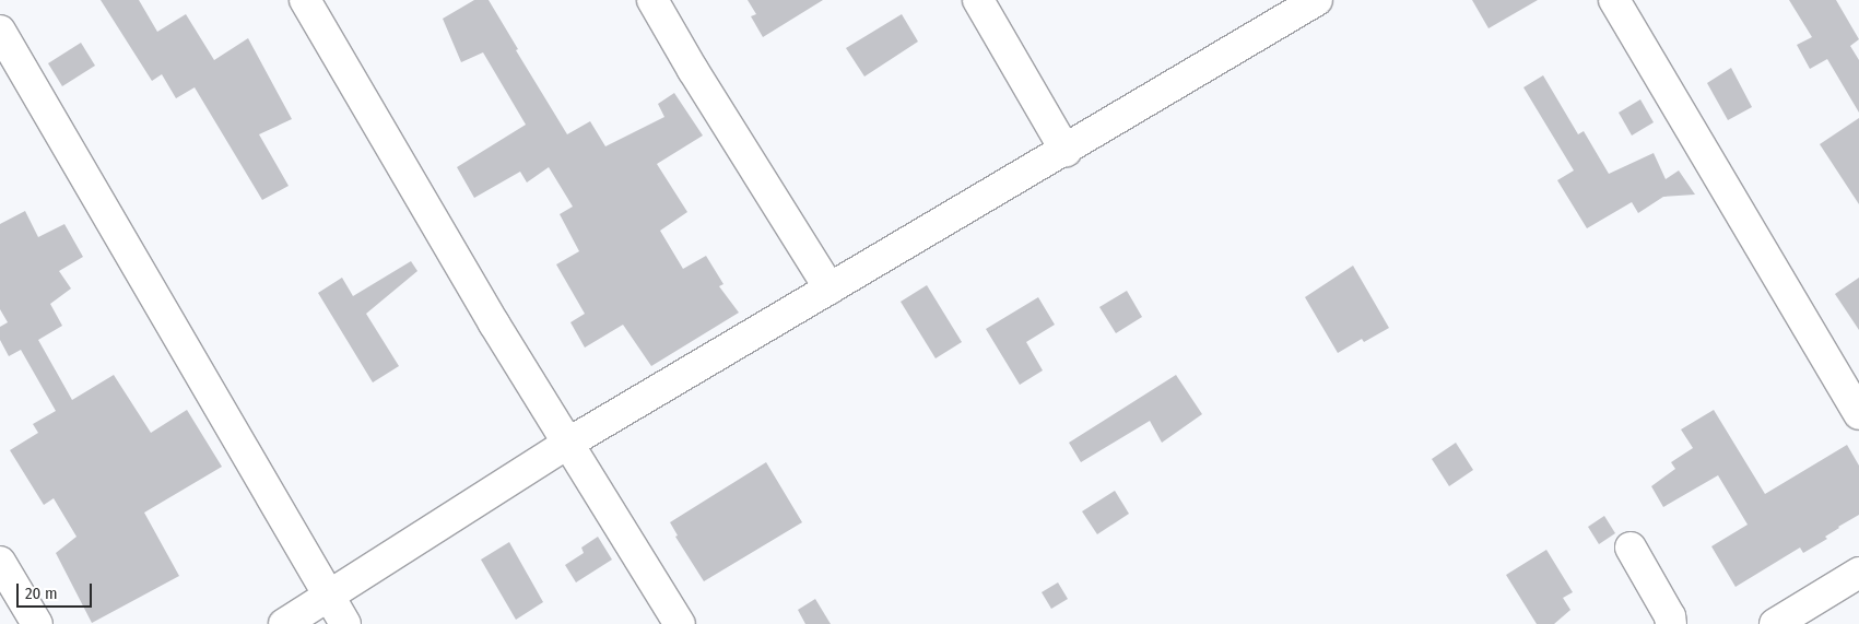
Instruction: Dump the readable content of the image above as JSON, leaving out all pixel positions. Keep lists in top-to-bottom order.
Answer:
{
  "scale_bar": "20 m"
}
